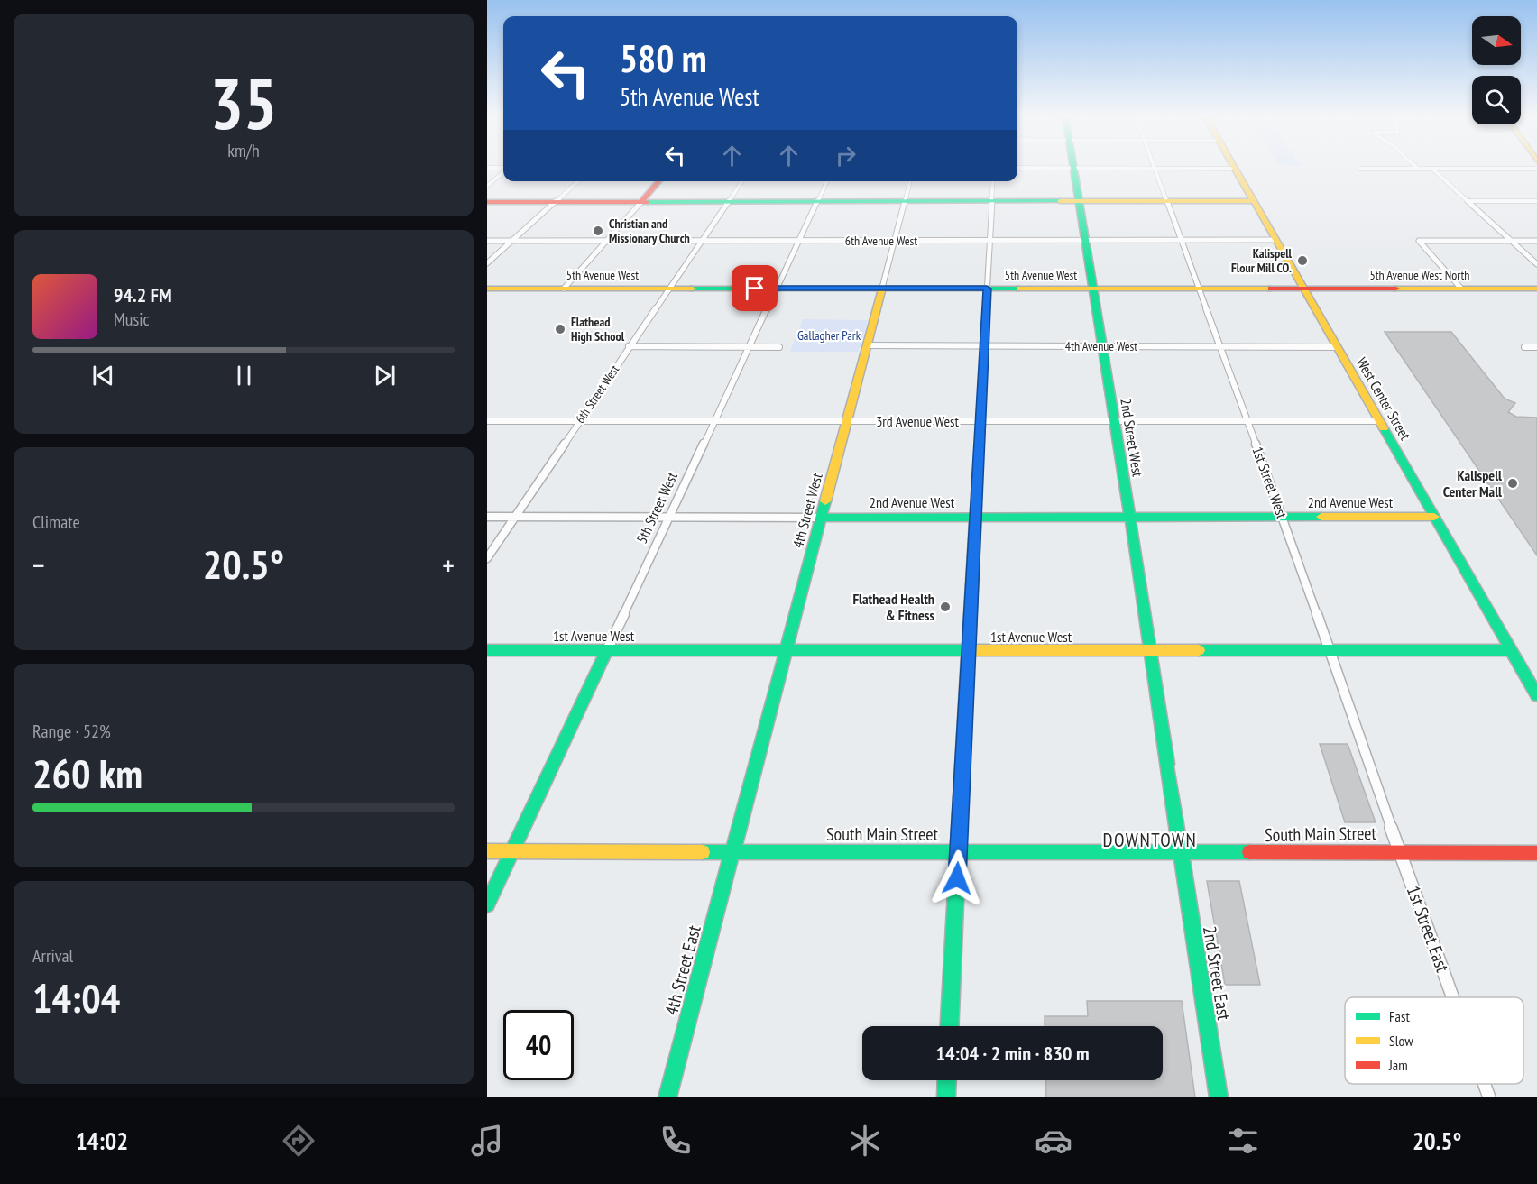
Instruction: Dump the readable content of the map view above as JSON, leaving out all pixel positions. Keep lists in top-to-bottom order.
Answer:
{
  "streets": {
    "main road": [
      "5th Avenue West",
      "5th Avenue West North",
      "West Center Street",
      "2nd Street West",
      "2nd Avenue West",
      "5th Street West",
      "4th Street West",
      "1st Avenue West",
      "South Main Street",
      "4th Street East",
      "2nd Street East"
    ],
    "street": [
      "6th Avenue West",
      "4th Avenue West",
      "6th Street West",
      "3rd Avenue West",
      "1st Street West",
      "1st Street East"
    ]
  },
  "crossings": [
    ["6th Avenue West", "6th Street West"],
    ["6th Avenue West", "West Center Street"],
    ["6th Avenue West", "2nd Street West"],
    ["6th Avenue West", "1st Street West"],
    ["6th Avenue West", "5th Street West"],
    ["6th Avenue West", "4th Street West"],
    ["5th Avenue West", "5th Avenue West North"],
    ["5th Avenue West", "6th Street West"],
    ["5th Avenue West", "West Center Street"],
    ["5th Avenue West", "2nd Street West"],
    ["5th Avenue West", "1st Street West"],
    ["5th Avenue West", "5th Street West"],
    ["5th Avenue West", "4th Street West"],
    ["5th Avenue West North", "West Center Street"],
    ["4th Avenue West", "West Center Street"],
    ["4th Avenue West", "2nd Street West"],
    ["4th Avenue West", "1st Street West"],
    ["4th Avenue West", "4th Street West"],
    ["6th Street West", "3rd Avenue West"],
    ["6th Street West", "2nd Avenue West"],
    ["West Center Street", "3rd Avenue West"],
    ["West Center Street", "2nd Avenue West"],
    ["West Center Street", "1st Avenue West"],
    ["3rd Avenue West", "2nd Street West"],
    ["3rd Avenue West", "1st Street West"],
    ["3rd Avenue West", "5th Street West"],
    ["3rd Avenue West", "4th Street West"],
    ["2nd Street West", "2nd Avenue West"],
    ["2nd Street West", "1st Avenue West"],
    ["2nd Street West", "South Main Street"],
    ["2nd Street West", "2nd Street East"],
    ["1st Street West", "2nd Avenue West"],
    ["1st Street West", "1st Avenue West"],
    ["1st Street West", "South Main Street"],
    ["1st Street West", "1st Street East"],
    ["2nd Avenue West", "5th Street West"],
    ["2nd Avenue West", "4th Street West"],
    ["5th Street West", "1st Avenue West"],
    ["5th Street West", "South Main Street"],
    ["4th Street West", "1st Avenue West"],
    ["4th Street West", "South Main Street"],
    ["4th Street West", "4th Street East"],
    ["South Main Street", "1st Street East"],
    ["South Main Street", "4th Street East"],
    ["South Main Street", "2nd Street East"]
  ],
  "districts": ["DOWNTOWN"],
  "parks": ["Gallagher Park"],
  "places": [
    "Christian and Missionary Church",
    "Kalispell Flour Mill CO.",
    "Flathead High School",
    "Kalispell Center Mall",
    "Flathead Health & Fitness"
  ],
  "legend": ["Fast", "Slow", "Jam"],
  "north": "right",
  "page": {
    "tile": [
      ["35", "km/h"],
      "Climate",
      ["Range · 52%", "260 km"],
      ["Arrival", "14:04"]
    ],
    "turn": ["580 m", "5th Avenue West"],
    "song": ["94.2 FM", "Music"],
    "heat": ["−", "20.5°", "+"],
    "limit": "40",
    "trip": "14:04 · 2 min · 830 m",
    "tabs": ["14:02", "20.5°"]
  }
}
